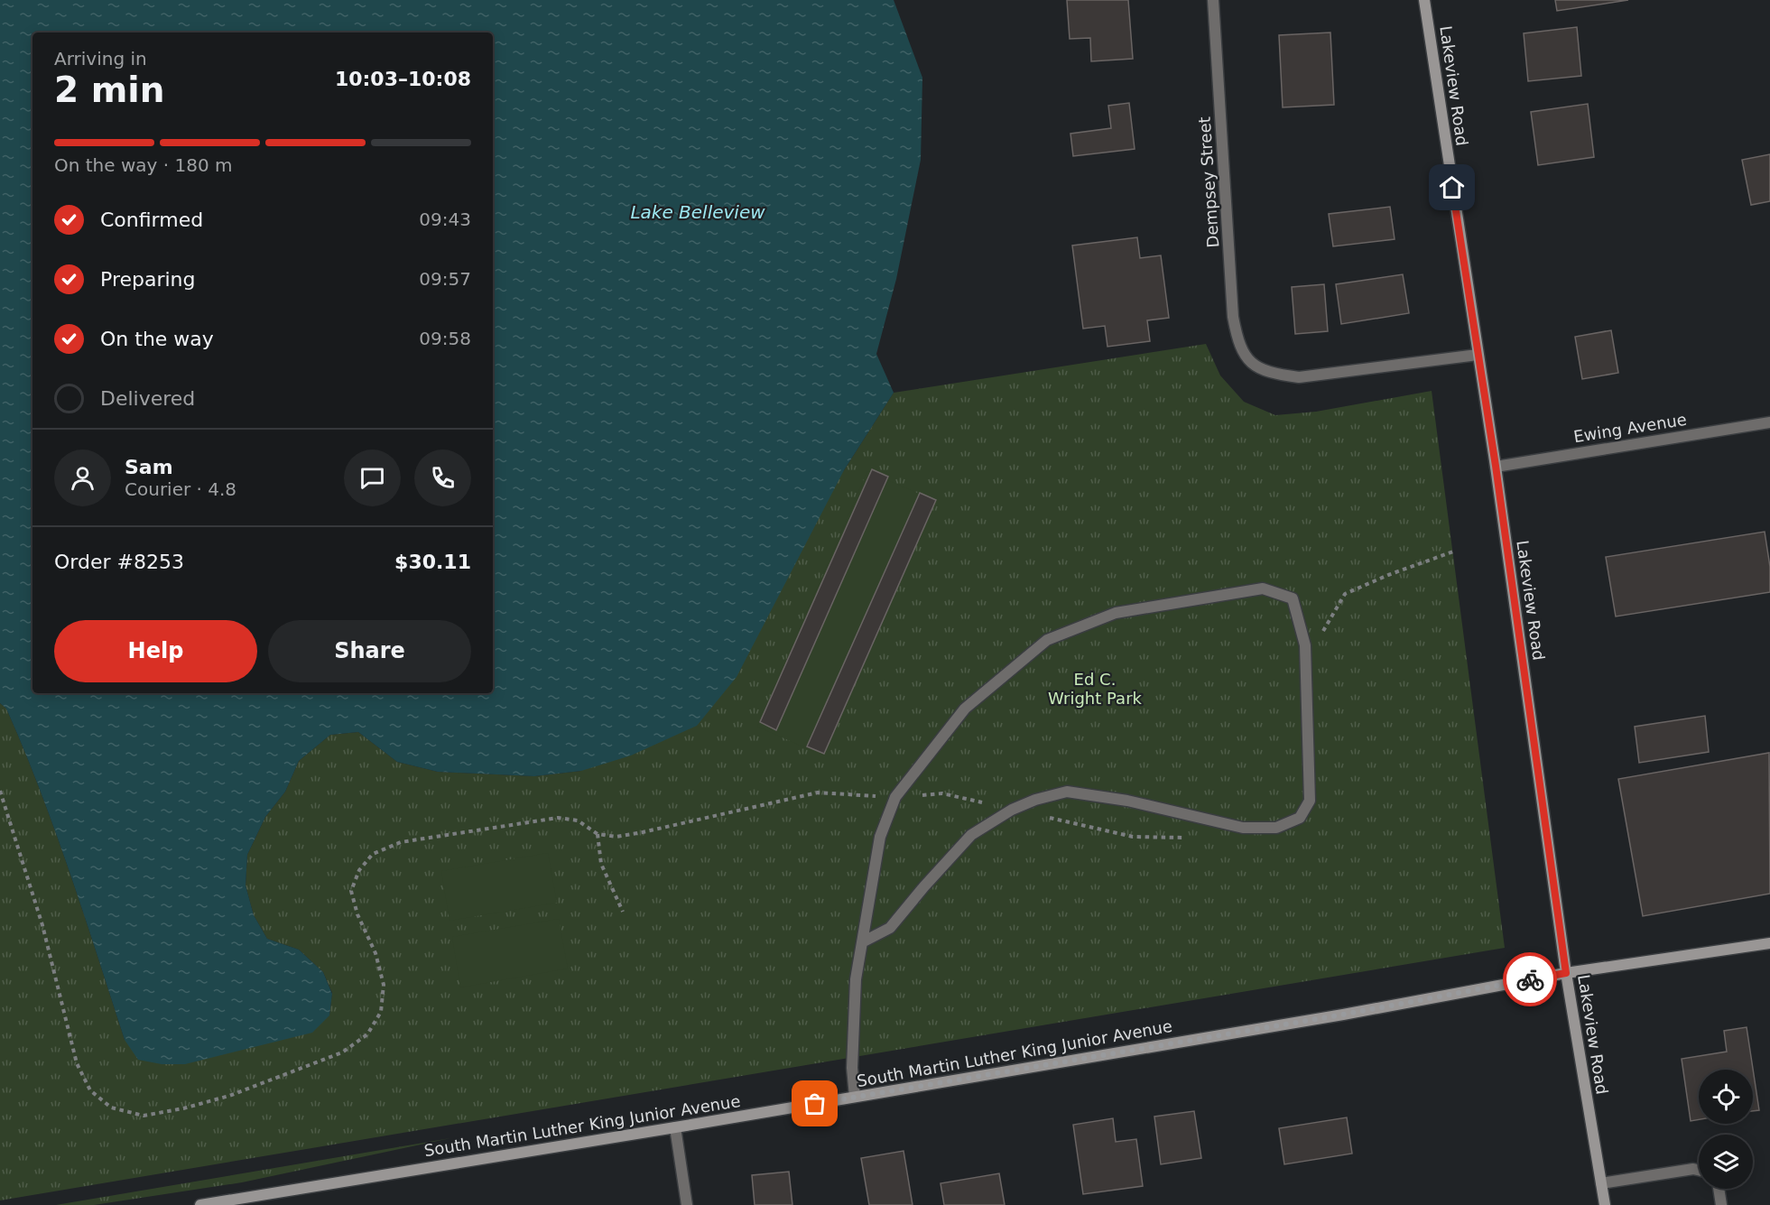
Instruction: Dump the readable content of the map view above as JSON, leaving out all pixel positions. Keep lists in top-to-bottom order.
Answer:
{
  "streets": {
    "street": [
      "Lakeview Road",
      "Dempsey Street",
      "Ewing Avenue",
      "South Martin Luther King Junior Avenue"
    ]
  },
  "crossings": [
    ["Lakeview Road", "Dempsey Street"],
    ["Lakeview Road", "Ewing Avenue"],
    ["Lakeview Road", "South Martin Luther King Junior Avenue"]
  ],
  "water": ["Lake Belleview"],
  "parks": ["Ed C. Wright Park"],
  "page": {
    "heading": ["2 min", "Arriving in", "10:03–10:08"],
    "panel": [
      "Sam",
      "Courier · 4.8",
      "Order #8253",
      "$30.11"
    ],
    "bar": "On the way · 180 m",
    "list": [
      ["Confirmed", "09:43"],
      ["Preparing", "09:57"],
      ["On the way", "09:58"],
      "Delivered"
    ],
    "buttons": ["Help", "Share"]
  }
}
